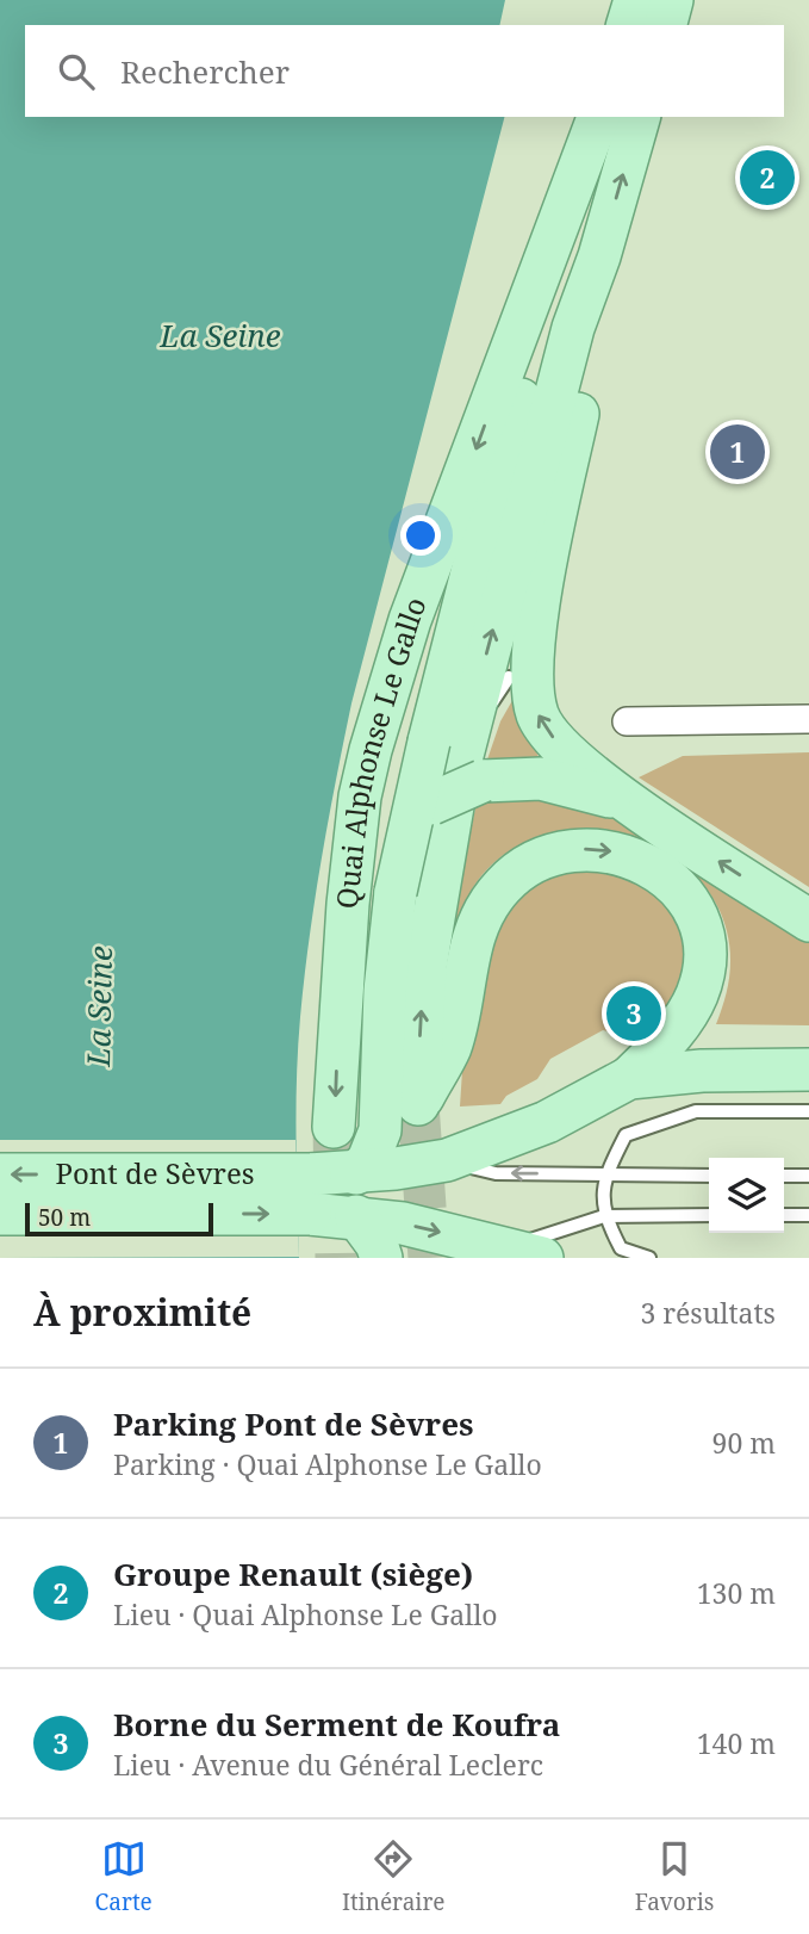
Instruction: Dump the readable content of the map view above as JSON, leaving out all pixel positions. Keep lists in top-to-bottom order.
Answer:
{
  "streets": {
    "main road": ["Quai Alphonse Le Gallo", "Pont de Sèvres"]
  },
  "water": ["La Seine"],
  "scale_bar": "50 m",
  "page": {
    "search": "Rechercher",
    "pins": ["2", "1", "3"],
    "scale": "50 m",
    "heading": ["À proximité", "3 résultats"],
    "list": [
      {
        "mark": "1",
        "name": "Parking Pont de Sèvres",
        "note": "Parking · Quai Alphonse Le Gallo",
        "value": "90 m"
      },
      {
        "mark": "2",
        "name": "Groupe Renault (siège)",
        "note": "Lieu · Quai Alphonse Le Gallo",
        "value": "130 m"
      },
      {
        "mark": "3",
        "name": "Borne du Serment de Koufra",
        "note": "Lieu · Avenue du Général Leclerc",
        "value": "140 m"
      }
    ],
    "nav": ["Carte", "Itinéraire", "Favoris"]
  }
}
